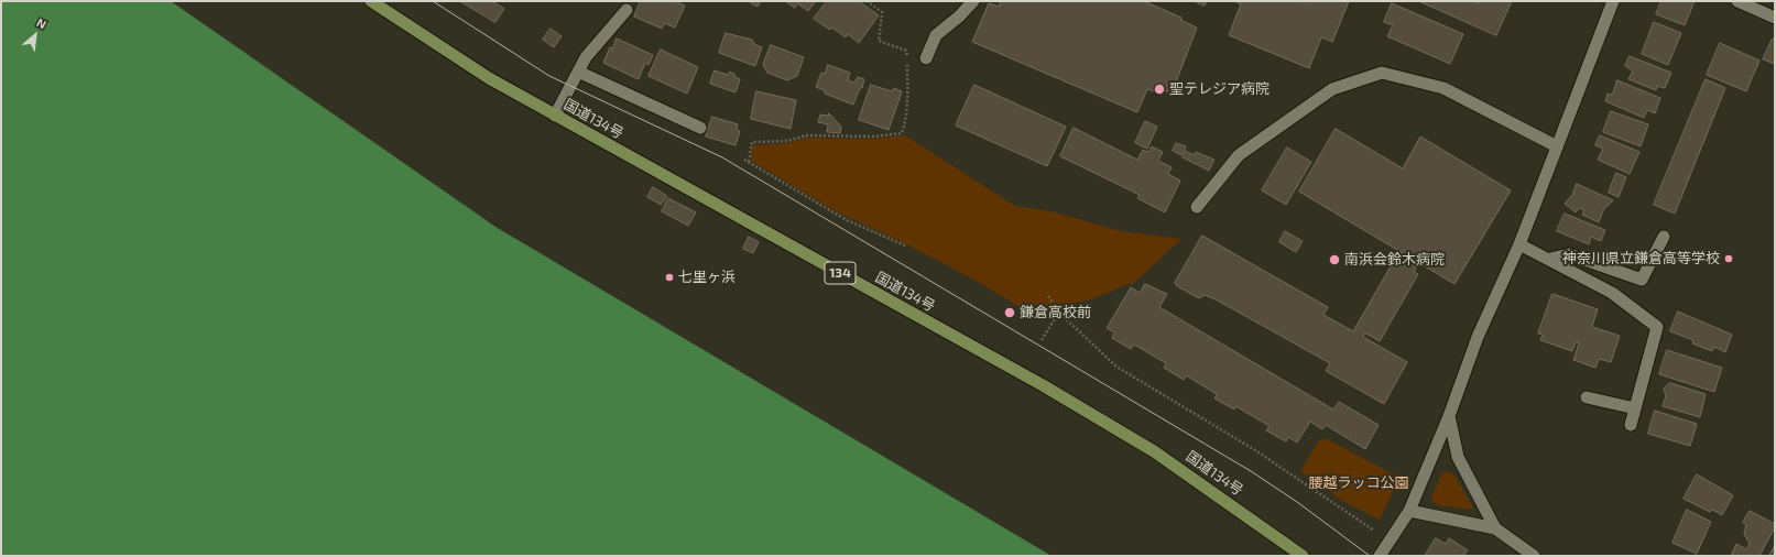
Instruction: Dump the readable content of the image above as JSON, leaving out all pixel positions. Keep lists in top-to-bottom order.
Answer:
{
  "streets": {
    "highway": ["国道134号", "134"]
  },
  "parks": ["腰越ラッコ公園"],
  "places": [
    "聖テレジア病院",
    "神奈川県立鎌倉高等学校",
    "南浜会鈴木病院",
    "七里ヶ浜",
    "鎌倉高校前"
  ],
  "north": "top right"
}
